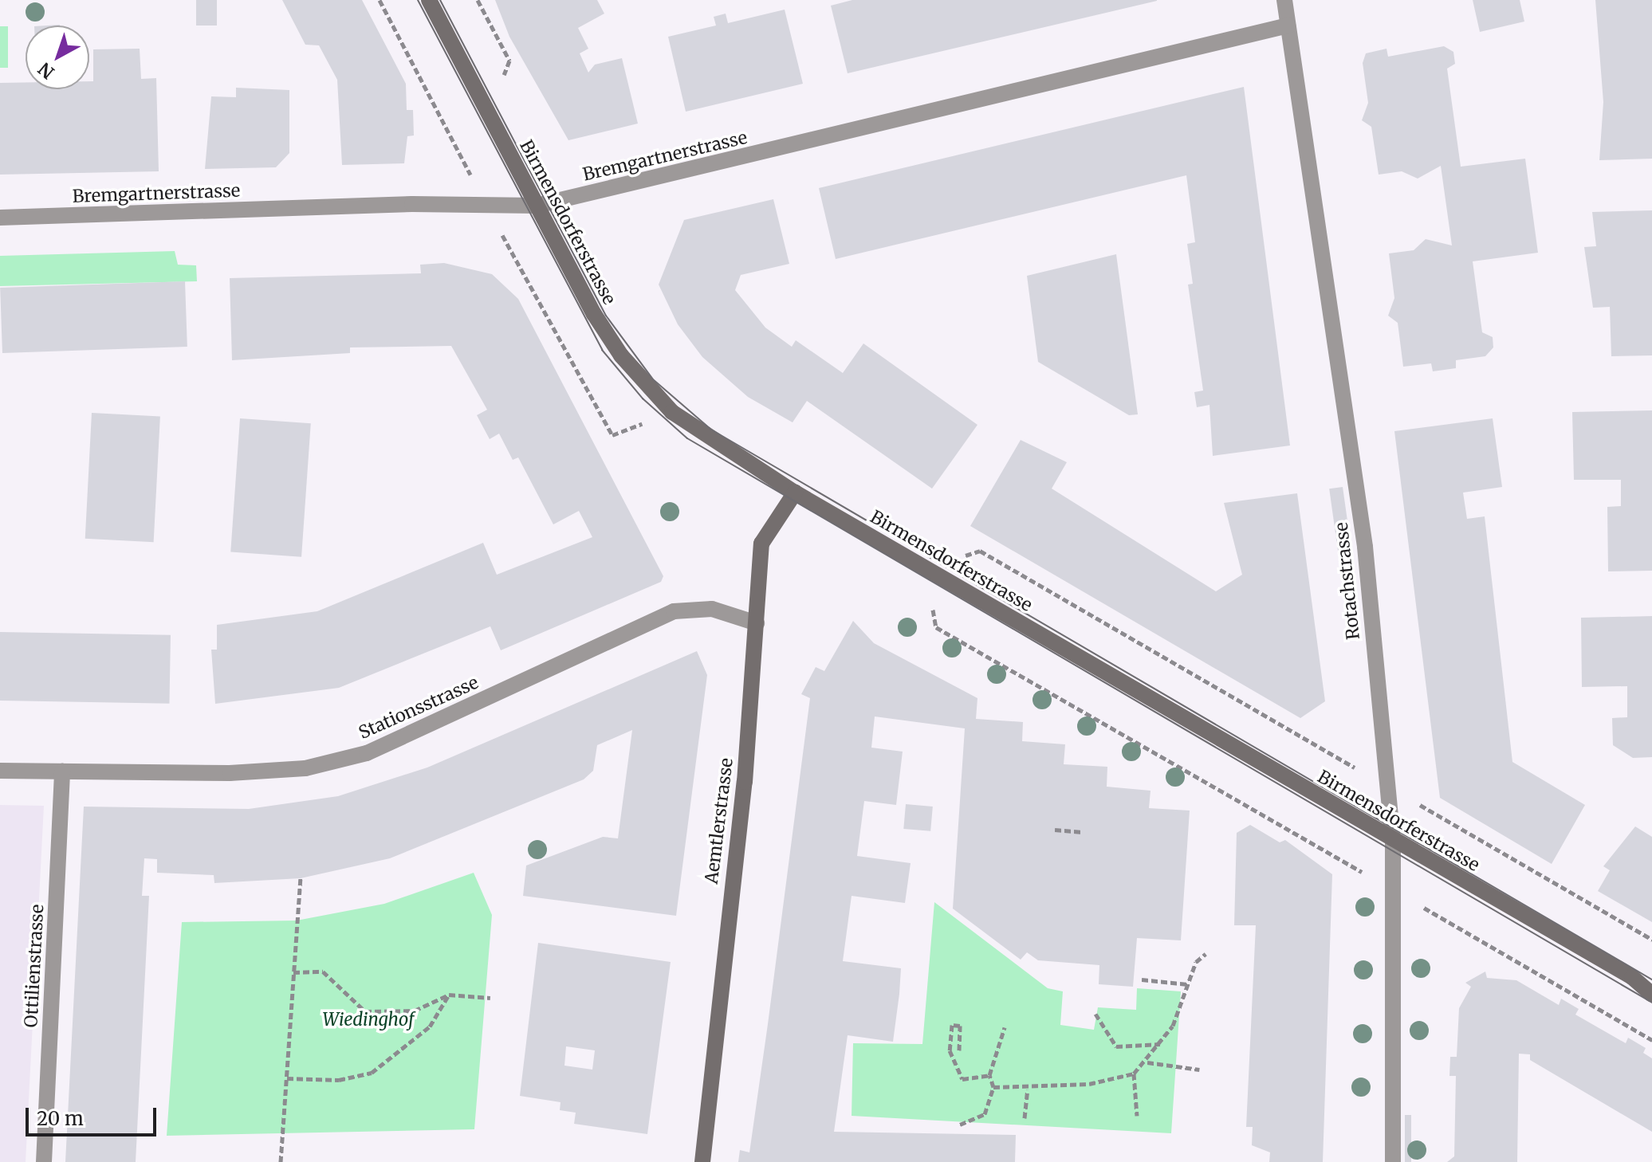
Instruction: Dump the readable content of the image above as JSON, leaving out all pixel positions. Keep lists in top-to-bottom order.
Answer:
{
  "streets": {
    "main road": ["Birmensdorferstrasse", "Aemtlerstrasse"],
    "street": [
      "Bremgartnerstrasse",
      "Rotachstrasse",
      "Stationsstrasse",
      "Ottilienstrasse"
    ]
  },
  "crossings": [
    ["Bremgartnerstrasse", "Birmensdorferstrasse"],
    ["Bremgartnerstrasse", "Rotachstrasse"],
    ["Birmensdorferstrasse", "Rotachstrasse"],
    ["Birmensdorferstrasse", "Aemtlerstrasse"],
    ["Stationsstrasse", "Aemtlerstrasse"],
    ["Stationsstrasse", "Ottilienstrasse"]
  ],
  "parks": ["Wiedinghof"],
  "scale_bar": "20 m",
  "north": "bottom left"
}
